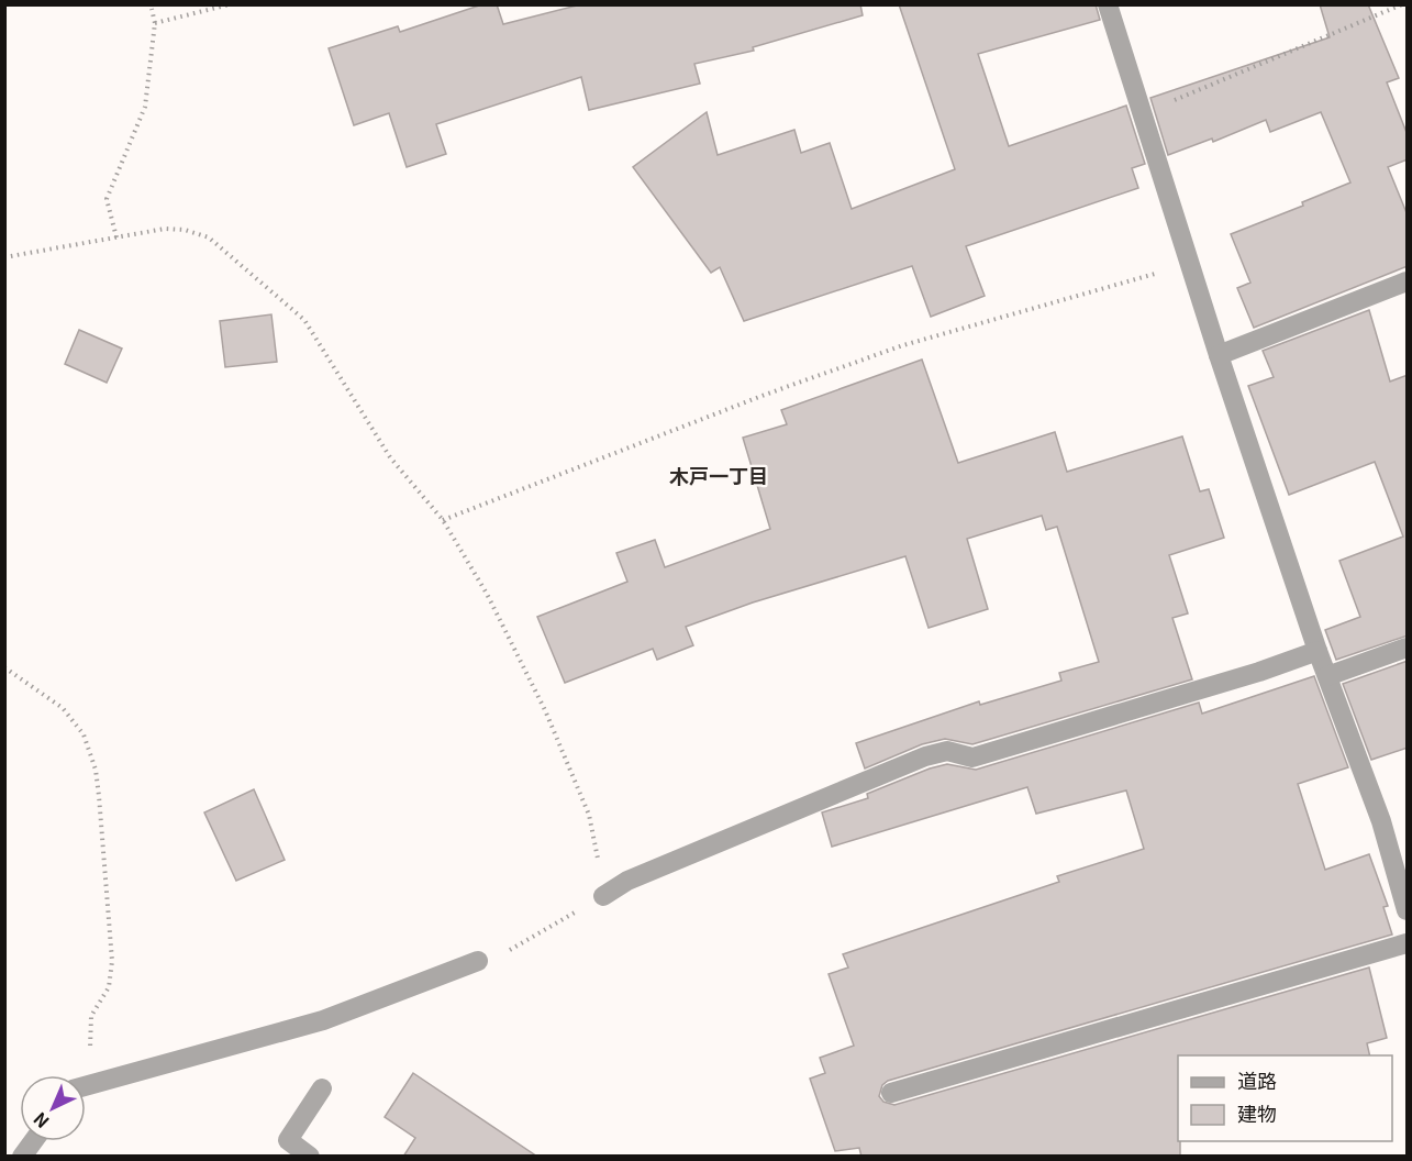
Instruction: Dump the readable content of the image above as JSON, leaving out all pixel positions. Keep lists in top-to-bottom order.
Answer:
{
  "districts": ["木戸一丁目"],
  "legend": ["道路", "建物"],
  "north": "bottom left"
}
